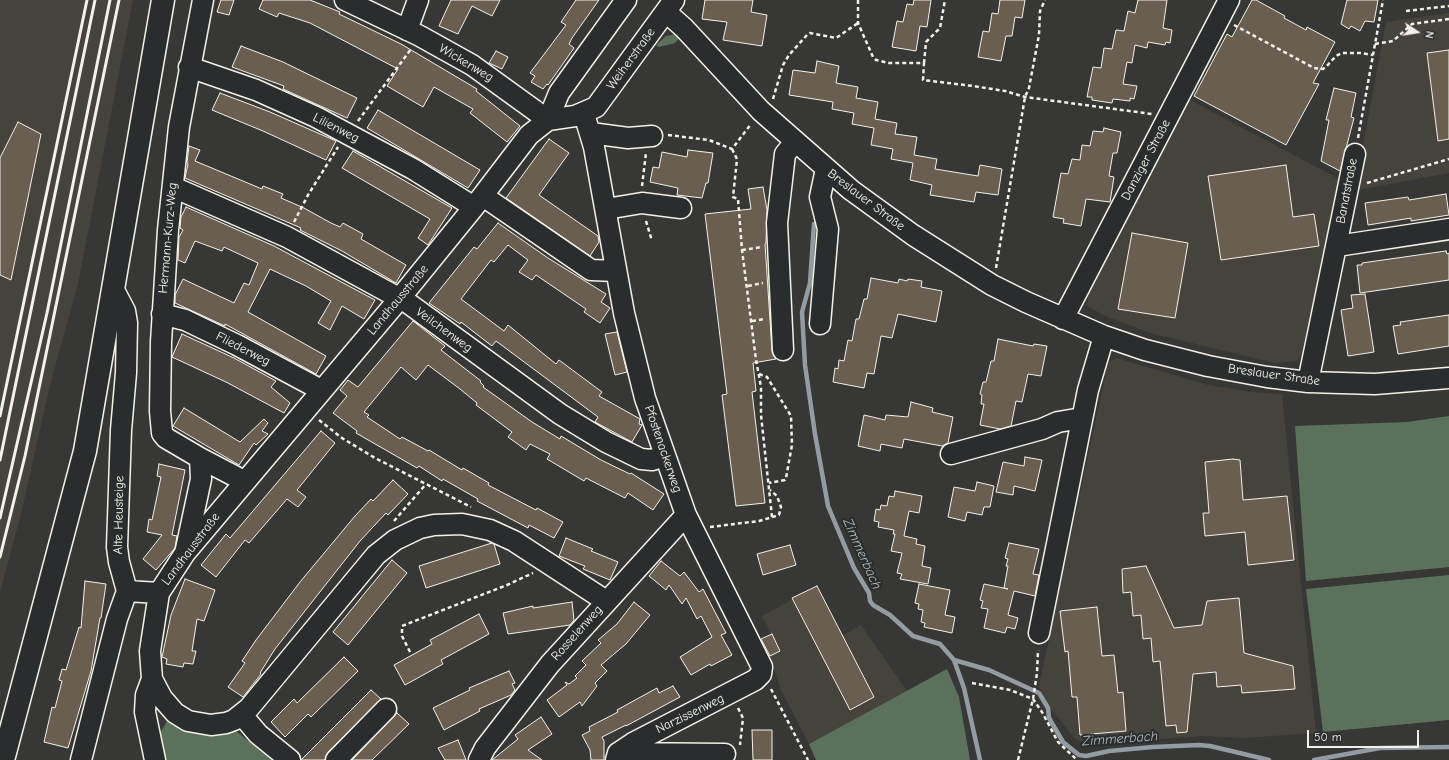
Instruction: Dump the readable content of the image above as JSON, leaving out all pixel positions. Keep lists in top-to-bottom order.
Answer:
{
  "streets": {
    "street": [
      "Weiherstraße",
      "Wickenweg",
      "Lilienweg",
      "Danziger Straße",
      "Banatstraße",
      "Breslauer Straße",
      "Hermann-Kurz-Weg",
      "Landhausstraße",
      "Veilchenweg",
      "Fliederweg",
      "Pfostenackerweg",
      "Alte Heusteige",
      "Rosselenweg",
      "Narzissenweg"
    ]
  },
  "crossings": [
    ["Weiherstraße", "Breslauer Straße"],
    ["Weiherstraße", "Pfostenackerweg"],
    ["Wickenweg", "Landhausstraße"],
    ["Lilienweg", "Hermann-Kurz-Weg"],
    ["Lilienweg", "Landhausstraße"],
    ["Lilienweg", "Pfostenackerweg"],
    ["Danziger Straße", "Breslauer Straße"],
    ["Banatstraße", "Breslauer Straße"],
    ["Hermann-Kurz-Weg", "Landhausstraße"],
    ["Hermann-Kurz-Weg", "Veilchenweg"],
    ["Hermann-Kurz-Weg", "Fliederweg"],
    ["Landhausstraße", "Veilchenweg"],
    ["Landhausstraße", "Fliederweg"],
    ["Landhausstraße", "Alte Heusteige"],
    ["Landhausstraße", "Rosselenweg"],
    ["Veilchenweg", "Pfostenackerweg"],
    ["Pfostenackerweg", "Rosselenweg"],
    ["Pfostenackerweg", "Narzissenweg"]
  ],
  "water": ["Zimmerbach"],
  "scale_bar": "50 m",
  "north": "right"
}
